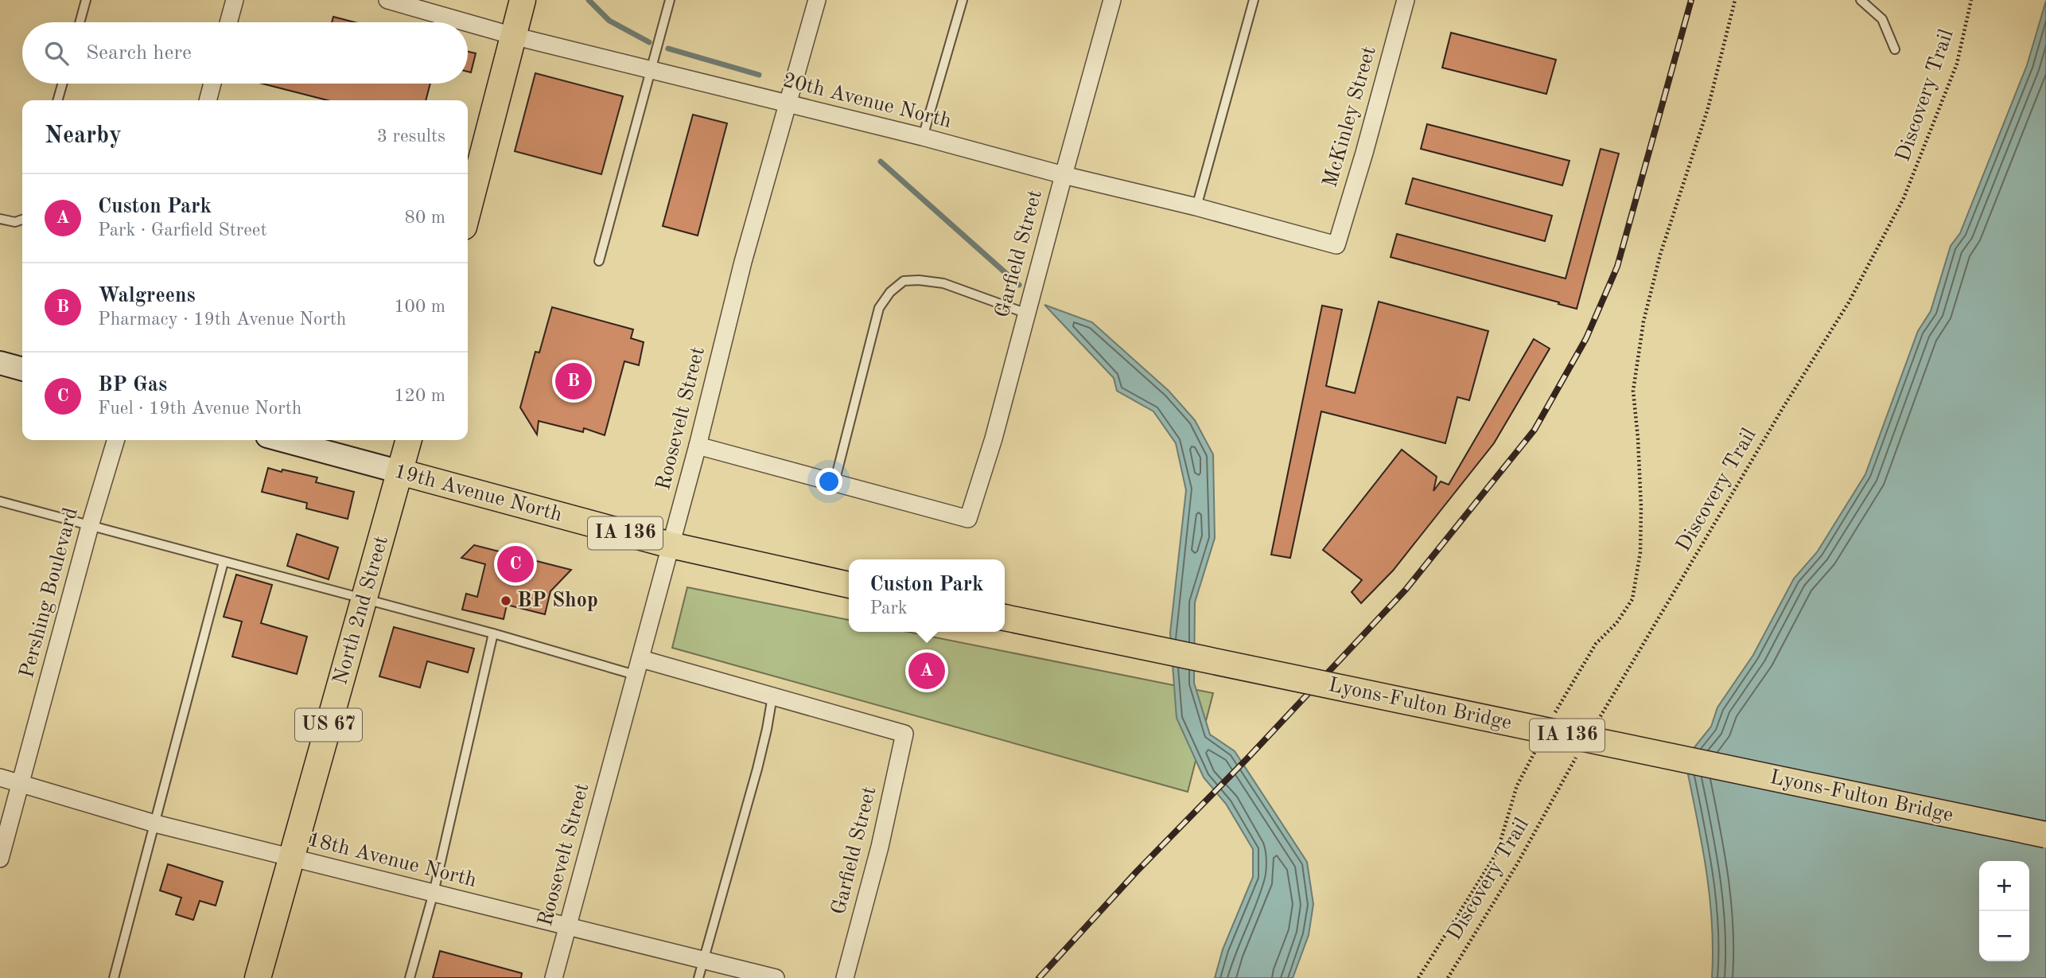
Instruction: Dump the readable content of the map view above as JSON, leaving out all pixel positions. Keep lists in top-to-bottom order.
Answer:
{
  "streets": {
    "main road": [
      "19th Avenue North",
      "IA 136",
      "North 2nd Street",
      "Lyons-Fulton Bridge",
      "US 67"
    ],
    "street": [
      "20th Avenue North",
      "McKinley Street",
      "Garfield Street",
      "Roosevelt Street",
      "Pershing Boulevard",
      "18th Avenue North"
    ],
    "path": ["Discovery Trail"]
  },
  "crossings": [
    ["20th Avenue North", "McKinley Street"],
    ["20th Avenue North", "Garfield Street"],
    ["20th Avenue North", "Roosevelt Street"],
    ["Roosevelt Street", "19th Avenue North"],
    ["Roosevelt Street", "18th Avenue North"],
    ["19th Avenue North", "North 2nd Street"],
    ["Pershing Boulevard", "18th Avenue North"],
    ["North 2nd Street", "18th Avenue North"]
  ],
  "places": ["BP Shop"],
  "page": {
    "search": "Search here",
    "heading": ["Nearby", "3 results"],
    "list": [
      {
        "mark": "A",
        "name": "Custon Park",
        "note": "Park · Garfield Street",
        "value": "80 m"
      },
      {
        "mark": "B",
        "name": "Walgreens",
        "note": "Pharmacy · 19th Avenue North",
        "value": "100 m"
      },
      {
        "mark": "C",
        "name": "BP Gas",
        "note": "Fuel · 19th Avenue North",
        "value": "120 m"
      }
    ],
    "pins": ["B", "C", "A"],
    "popup": ["Custon Park", "Park"],
    "map_buttons": ["+", "−"]
  }
}
